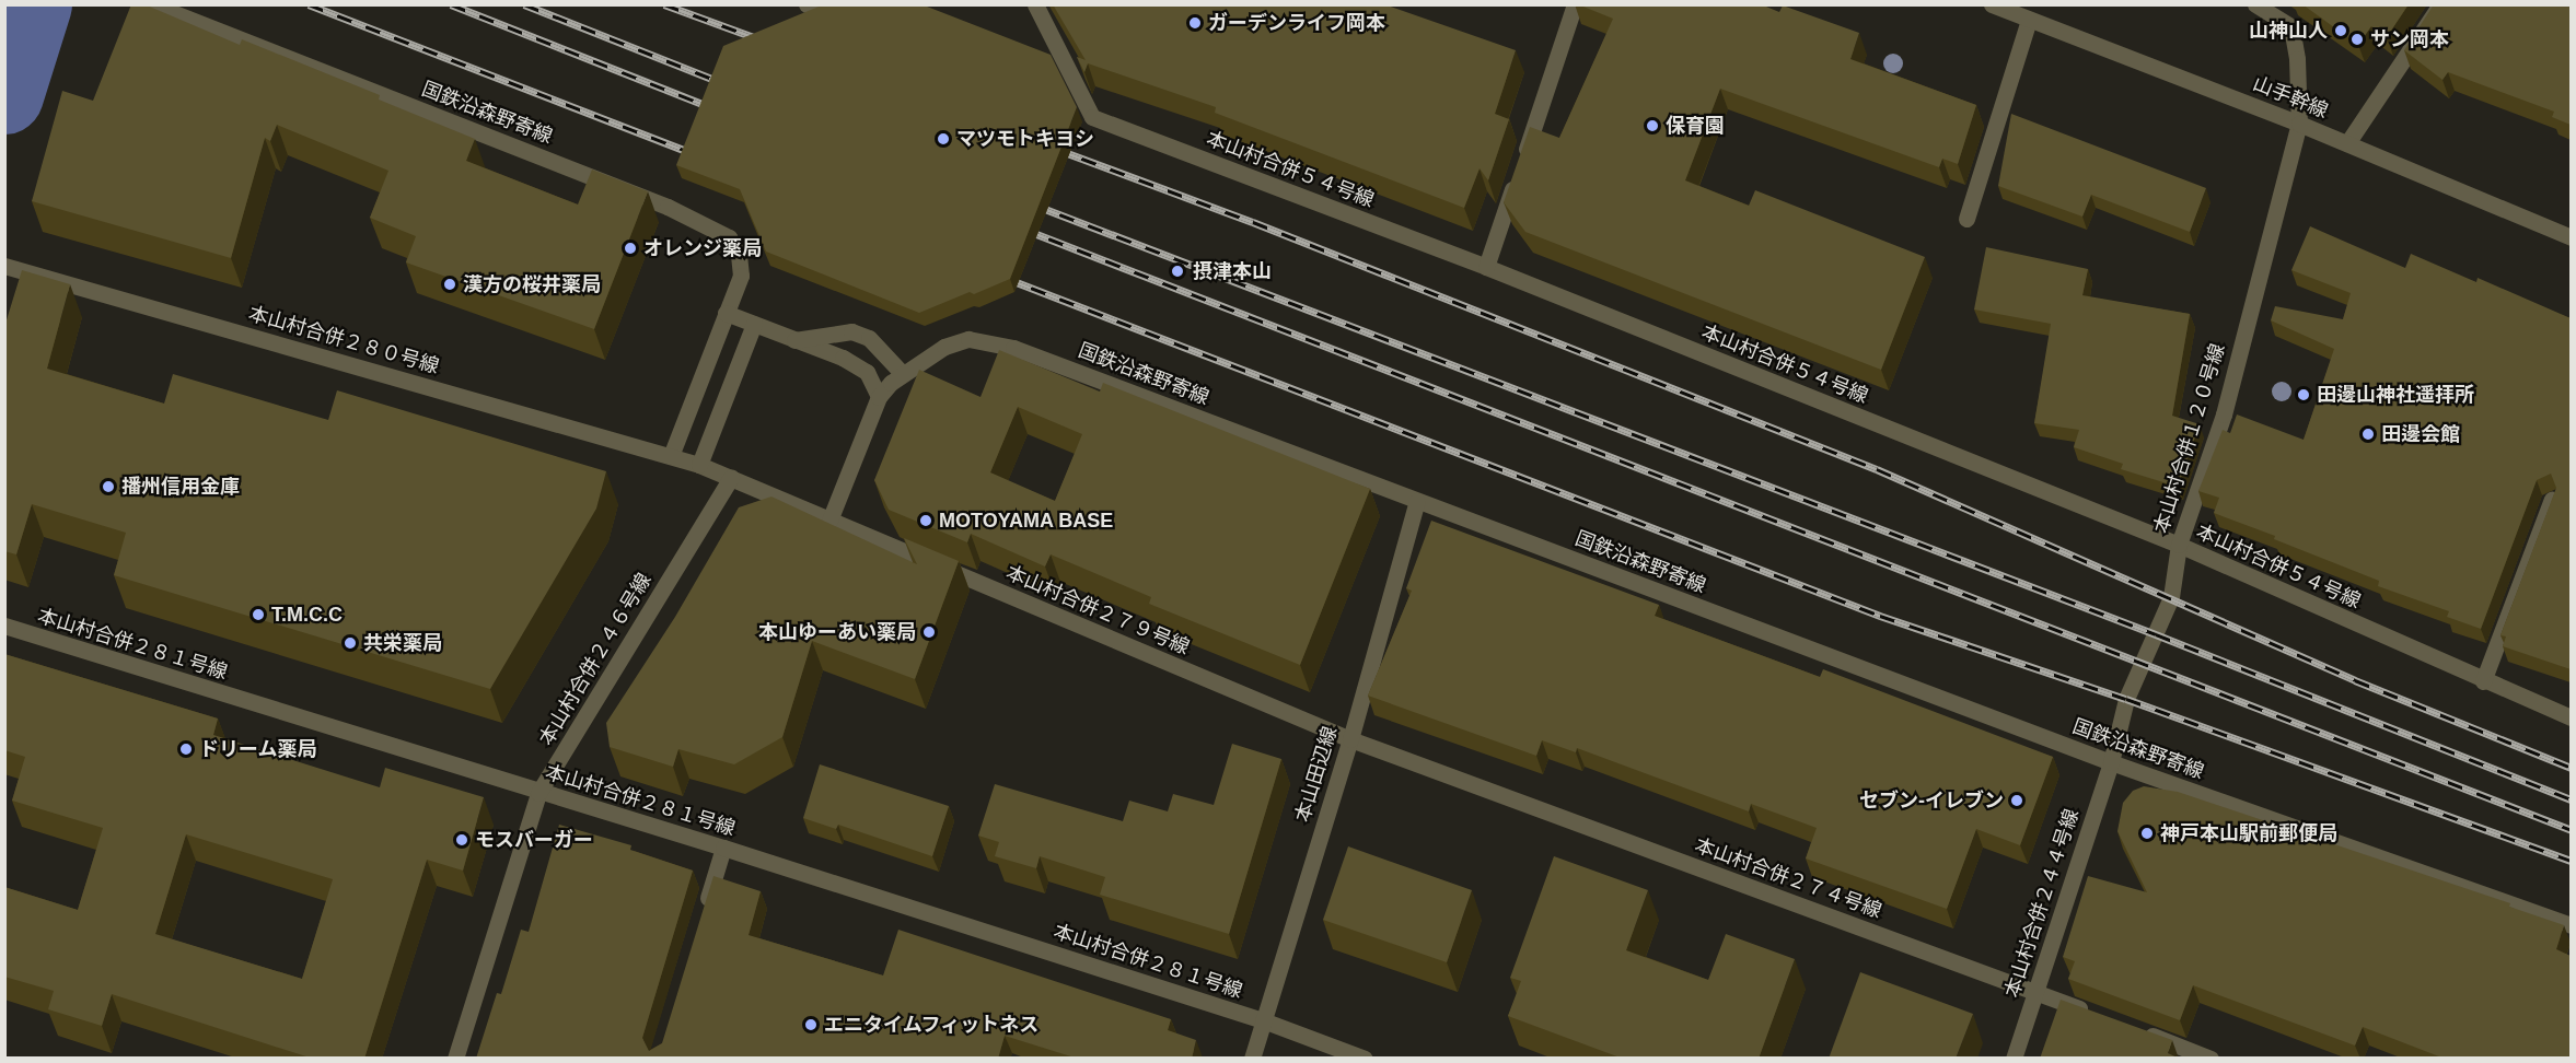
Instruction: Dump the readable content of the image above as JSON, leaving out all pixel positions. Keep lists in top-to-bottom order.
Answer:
{
  "streets": {
    "street": [
      "山手幹線",
      "国鉄沿森野寄線",
      "本山村合併５４号線",
      "本山村合併２８０号線",
      "本山村合併１２０号線",
      "本山村合併２７９号線",
      "本山村合併２８１号線",
      "本山村合併２４６号線",
      "本山田辺線",
      "本山村合併２７４号線",
      "本山村合併２４４号線"
    ]
  },
  "crossings": [
    ["山手幹線", "本山村合併１２０号線"],
    ["国鉄沿森野寄線", "本山村合併２８０号線"],
    ["国鉄沿森野寄線", "本山村合併１２０号線"],
    ["国鉄沿森野寄線", "本山田辺線"],
    ["国鉄沿森野寄線", "本山村合併２４４号線"],
    ["本山村合併５４号線", "本山村合併１２０号線"],
    ["本山村合併２８０号線", "本山村合併２７９号線"],
    ["本山村合併２８０号線", "本山村合併２４６号線"],
    ["本山村合併１２０号線", "本山村合併２４４号線"],
    ["本山村合併２７９号線", "本山村合併２４６号線"],
    ["本山村合併２７９号線", "本山田辺線"],
    ["本山村合併２７９号線", "本山村合併２７４号線"],
    ["本山村合併２８１号線", "本山村合併２４６号線"],
    ["本山村合併２８１号線", "本山田辺線"],
    ["本山田辺線", "本山村合併２７４号線"],
    ["本山村合併２７４号線", "本山村合併２４４号線"]
  ],
  "places": [
    "ガーデンライフ岡本",
    "山神山人",
    "サン岡本",
    "保育園",
    "マツモトキヨシ",
    "オレンジ薬局",
    "摂津本山",
    "漢方の桜井薬局",
    "田邊山神社遥拝所",
    "田邊会館",
    "播州信用金庫",
    "MOTOYAMA BASE",
    "T.M.C.C",
    "本山ゆーあい薬局",
    "共栄薬局",
    "ドリーム薬局",
    "セブン-イレブン",
    "神戸本山駅前郵便局",
    "モスバーガー",
    "エニタイムフィットネス"
  ]
}
